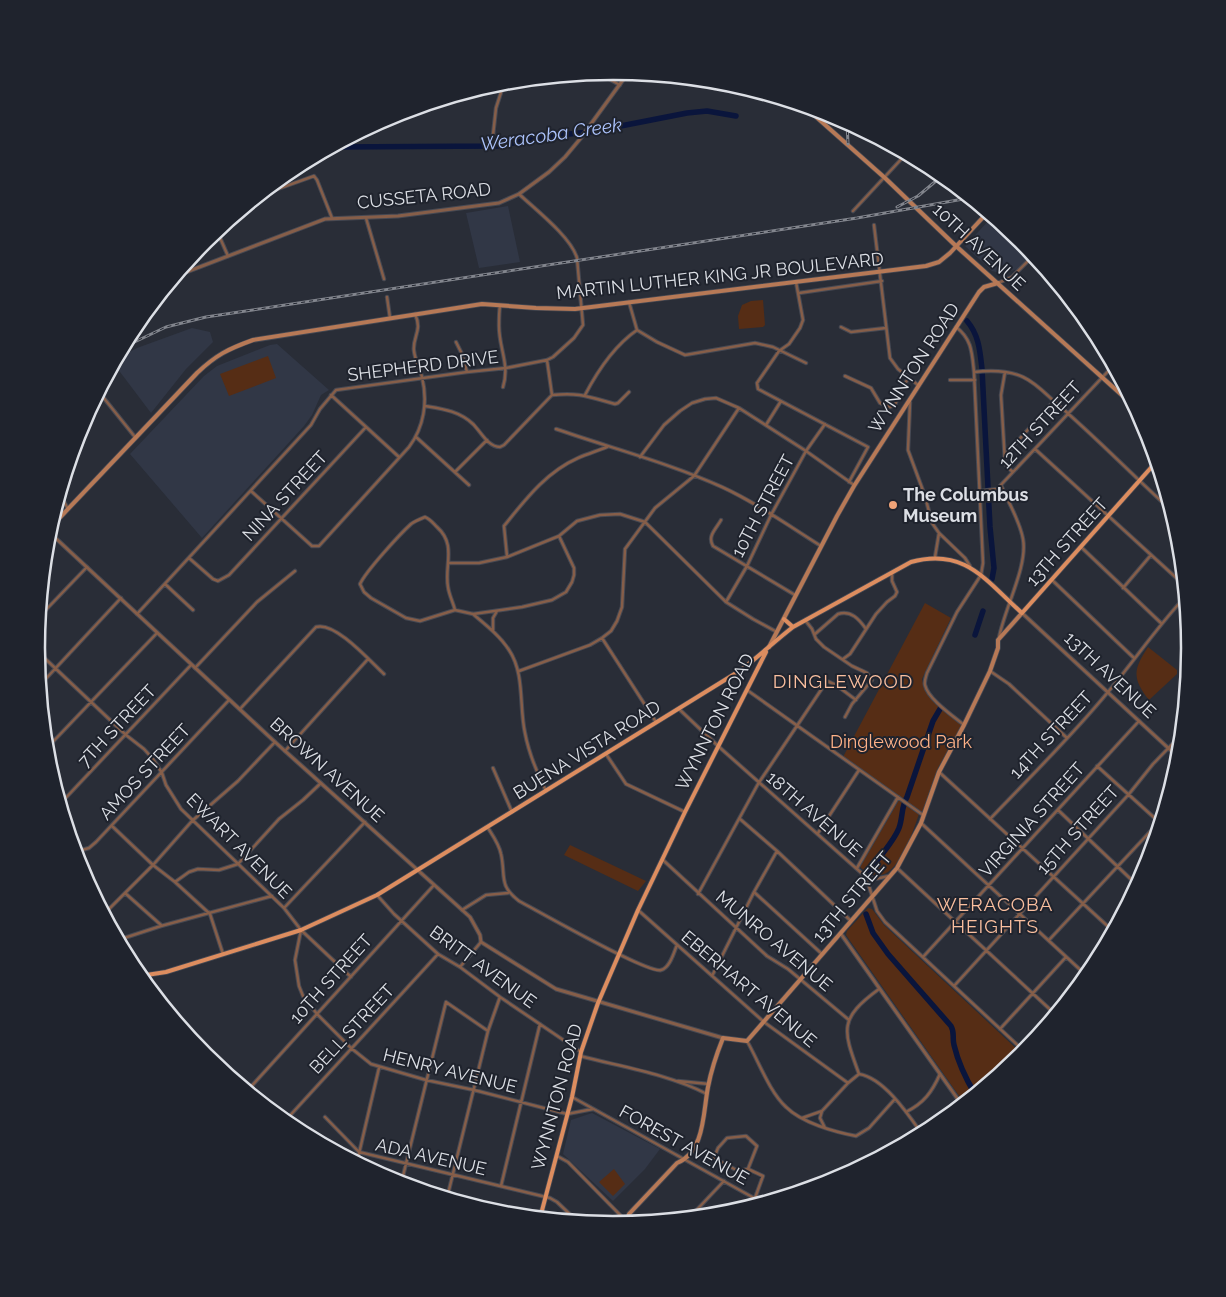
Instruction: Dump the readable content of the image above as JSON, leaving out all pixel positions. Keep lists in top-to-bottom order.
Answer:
{
  "streets": {
    "main road": [
      "10TH AVENUE",
      "MARTIN LUTHER KING JR BOULEVARD",
      "WYNNTON ROAD",
      "13TH STREET",
      "BUENA VISTA ROAD"
    ],
    "street": [
      "CUSSETA ROAD",
      "SHEPHERD DRIVE",
      "12TH STREET",
      "NINA STREET",
      "10TH STREET",
      "13TH AVENUE",
      "7TH STREET",
      "14TH STREET",
      "BROWN AVENUE",
      "AMOS STREET",
      "18TH AVENUE",
      "VIRGINIA STREET",
      "15TH STREET",
      "EWART AVENUE",
      "MUNRO AVENUE",
      "BRITT AVENUE",
      "EBERHART AVENUE",
      "BELL STREET",
      "HENRY AVENUE",
      "FOREST AVENUE",
      "ADA AVENUE"
    ]
  },
  "crossings": [
    ["CUSSETA ROAD", "SHEPHERD DRIVE"],
    ["10TH AVENUE", "MARTIN LUTHER KING JR BOULEVARD"],
    ["10TH AVENUE", "WYNNTON ROAD"],
    ["10TH AVENUE", "12TH STREET"],
    ["MARTIN LUTHER KING JR BOULEVARD", "SHEPHERD DRIVE"],
    ["SHEPHERD DRIVE", "NINA STREET"],
    ["SHEPHERD DRIVE", "BROWN AVENUE"],
    ["WYNNTON ROAD", "10TH STREET"],
    ["WYNNTON ROAD", "BUENA VISTA ROAD"],
    ["WYNNTON ROAD", "18TH AVENUE"],
    ["WYNNTON ROAD", "MUNRO AVENUE"],
    ["WYNNTON ROAD", "BRITT AVENUE"],
    ["WYNNTON ROAD", "EBERHART AVENUE"],
    ["WYNNTON ROAD", "HENRY AVENUE"],
    ["WYNNTON ROAD", "FOREST AVENUE"],
    ["WYNNTON ROAD", "ADA AVENUE"],
    ["10TH STREET", "BROWN AVENUE"],
    ["10TH STREET", "EWART AVENUE"],
    ["10TH STREET", "BRITT AVENUE"],
    ["10TH STREET", "HENRY AVENUE"],
    ["13TH STREET", "13TH AVENUE"],
    ["13TH STREET", "BUENA VISTA ROAD"],
    ["13TH STREET", "18TH AVENUE"],
    ["13TH STREET", "MUNRO AVENUE"],
    ["13TH STREET", "EBERHART AVENUE"],
    ["13TH AVENUE", "14TH STREET"],
    ["13TH AVENUE", "BUENA VISTA ROAD"],
    ["13TH AVENUE", "VIRGINIA STREET"],
    ["13TH AVENUE", "15TH STREET"],
    ["7TH STREET", "BROWN AVENUE"],
    ["7TH STREET", "EWART AVENUE"],
    ["BUENA VISTA ROAD", "BROWN AVENUE"],
    ["BUENA VISTA ROAD", "18TH AVENUE"],
    ["BUENA VISTA ROAD", "EWART AVENUE"],
    ["BUENA VISTA ROAD", "BRITT AVENUE"],
    ["BUENA VISTA ROAD", "HENRY AVENUE"],
    ["BROWN AVENUE", "AMOS STREET"],
    ["AMOS STREET", "EWART AVENUE"],
    ["18TH AVENUE", "VIRGINIA STREET"],
    ["18TH AVENUE", "15TH STREET"],
    ["EWART AVENUE", "HENRY AVENUE"],
    ["BRITT AVENUE", "BELL STREET"],
    ["BELL STREET", "HENRY AVENUE"],
    ["HENRY AVENUE", "FOREST AVENUE"]
  ],
  "districts": ["DINGLEWOOD", "WERACOBA HEIGHTS"],
  "water": ["Weracoba Creek"],
  "parks": ["Dinglewood Park"],
  "places": ["The Columbus Museum"]
}
